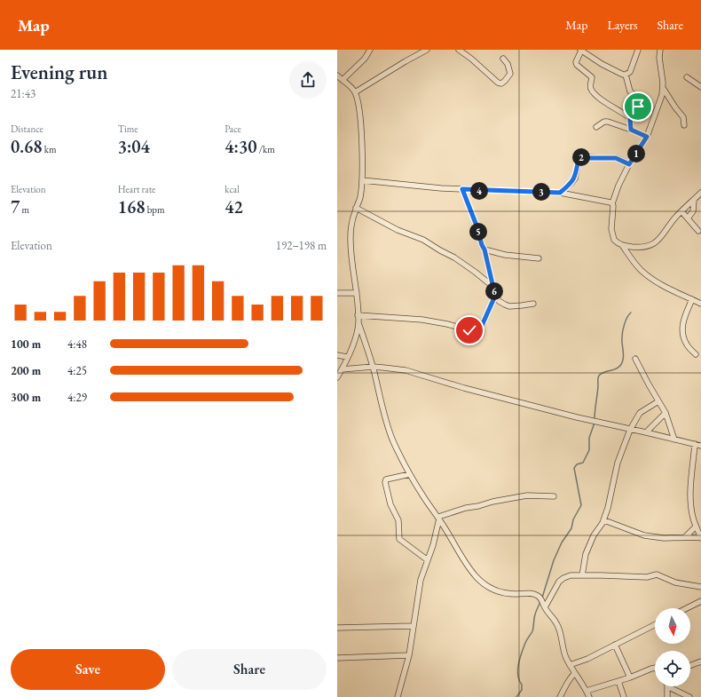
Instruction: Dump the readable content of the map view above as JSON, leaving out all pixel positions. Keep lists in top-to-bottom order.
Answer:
{
  "north": "bottom",
  "page": {
    "header": "Map",
    "nav": ["Map", "Layers", "Share"],
    "heading": ["Evening run", "21:43"],
    "stats": [
      ["Distance", "0.68 km"],
      ["Time", "3:04"],
      ["Pace", "4:30 /km"],
      ["Elevation", "7 m"],
      ["Heart rate", "168 bpm"],
      ["kcal", "42"]
    ],
    "pins": [
      "1",
      "2",
      "4",
      "3",
      "5",
      "6"
    ],
    "chart": ["Elevation", "192–198 m"],
    "list": [
      {
        "name": "100 m",
        "note": "4:48"
      },
      {
        "name": "200 m",
        "note": "4:25"
      },
      {
        "name": "300 m",
        "note": "4:29"
      }
    ],
    "buttons": ["Save", "Share"]
  }
}
